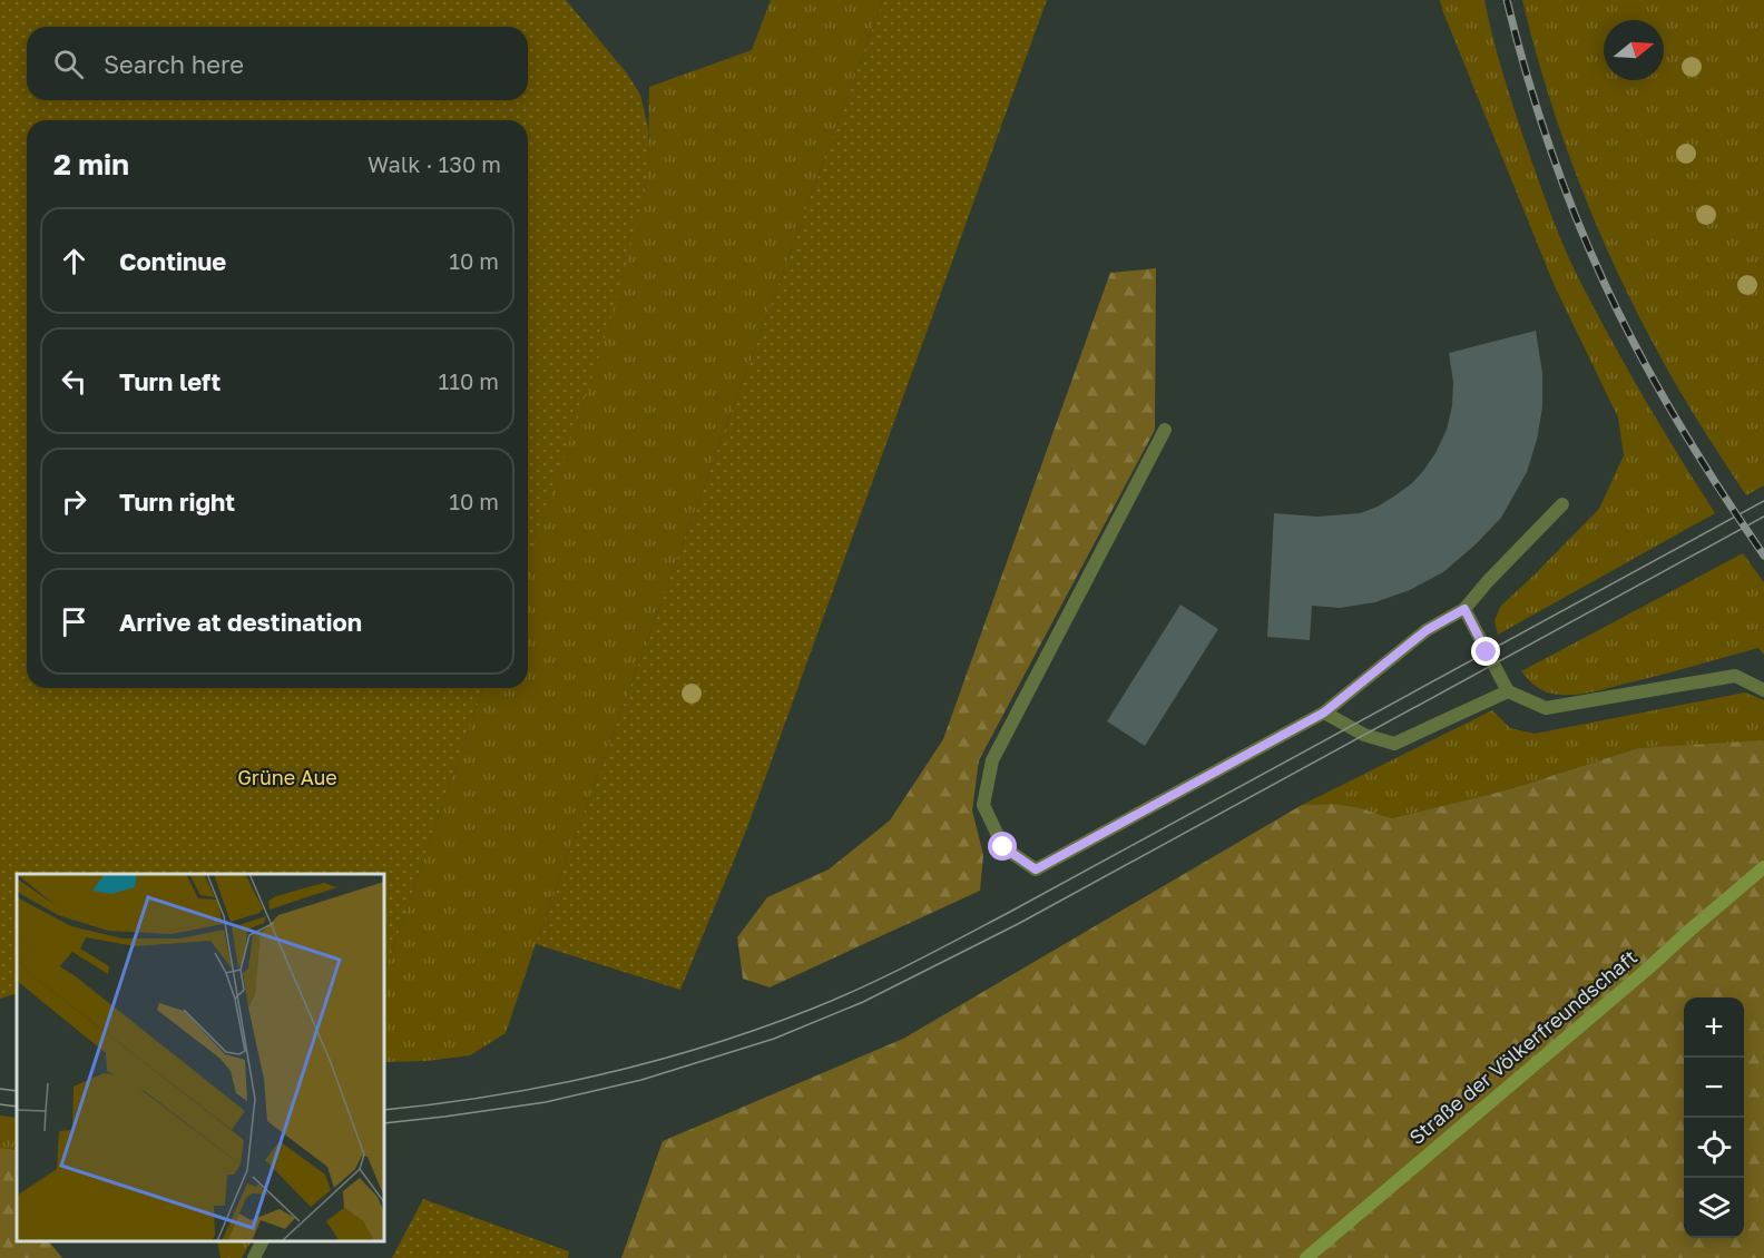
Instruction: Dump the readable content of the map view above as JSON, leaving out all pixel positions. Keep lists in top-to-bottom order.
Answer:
{
  "streets": {
    "main road": ["Straße der Völkerfreundschaft"]
  },
  "parks": ["Grüne Aue"],
  "north": "right",
  "page": {
    "search": "Search here",
    "heading": ["2 min", "Walk · 130 m"],
    "list": [
      ["Continue", "10 m"],
      ["Turn left", "110 m"],
      ["Turn right", "10 m"],
      "Arrive at destination"
    ],
    "map_buttons": ["+", "−"]
  }
}
